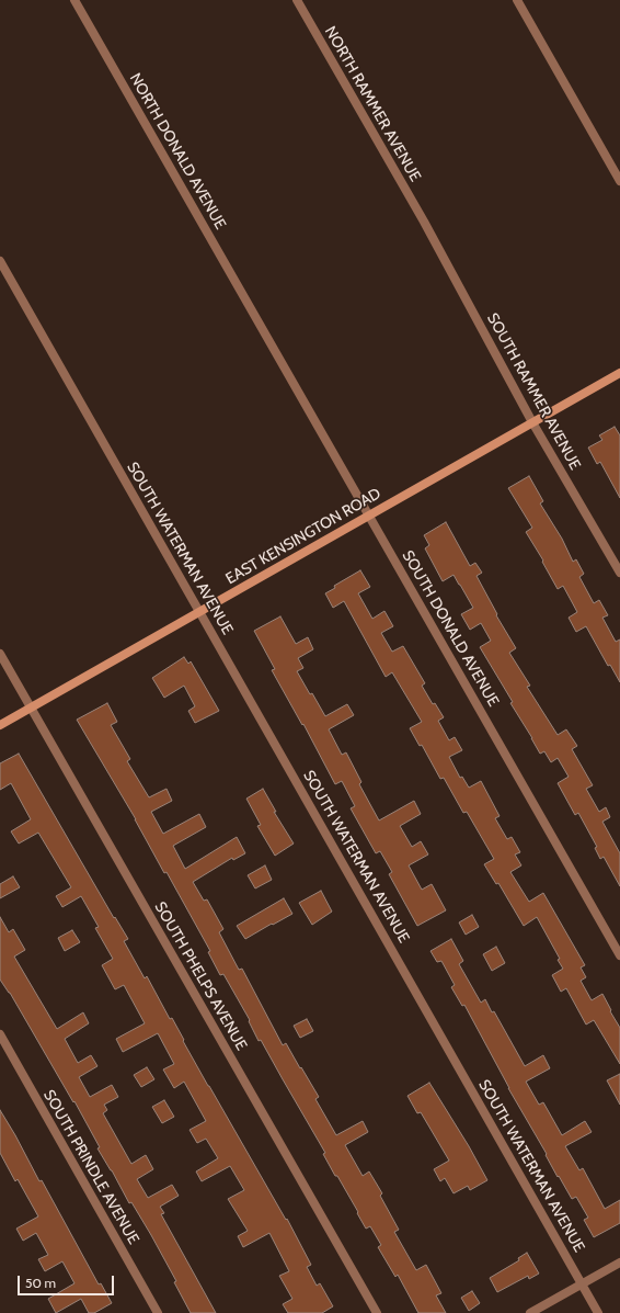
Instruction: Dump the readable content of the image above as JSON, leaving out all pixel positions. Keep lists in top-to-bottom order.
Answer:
{
  "streets": {
    "main road": ["EAST KENSINGTON ROAD"],
    "street": [
      "NORTH RAMMER AVENUE",
      "NORTH DONALD AVENUE",
      "SOUTH RAMMER AVENUE",
      "SOUTH WATERMAN AVENUE",
      "SOUTH DONALD AVENUE",
      "SOUTH PHELPS AVENUE",
      "SOUTH PRINDLE AVENUE"
    ]
  },
  "crossings": [
    ["NORTH RAMMER AVENUE", "SOUTH RAMMER AVENUE"],
    ["NORTH DONALD AVENUE", "SOUTH DONALD AVENUE"],
    ["SOUTH RAMMER AVENUE", "EAST KENSINGTON ROAD"],
    ["EAST KENSINGTON ROAD", "SOUTH WATERMAN AVENUE"],
    ["EAST KENSINGTON ROAD", "SOUTH DONALD AVENUE"],
    ["EAST KENSINGTON ROAD", "SOUTH PHELPS AVENUE"]
  ],
  "scale_bar": "50 m"
}
